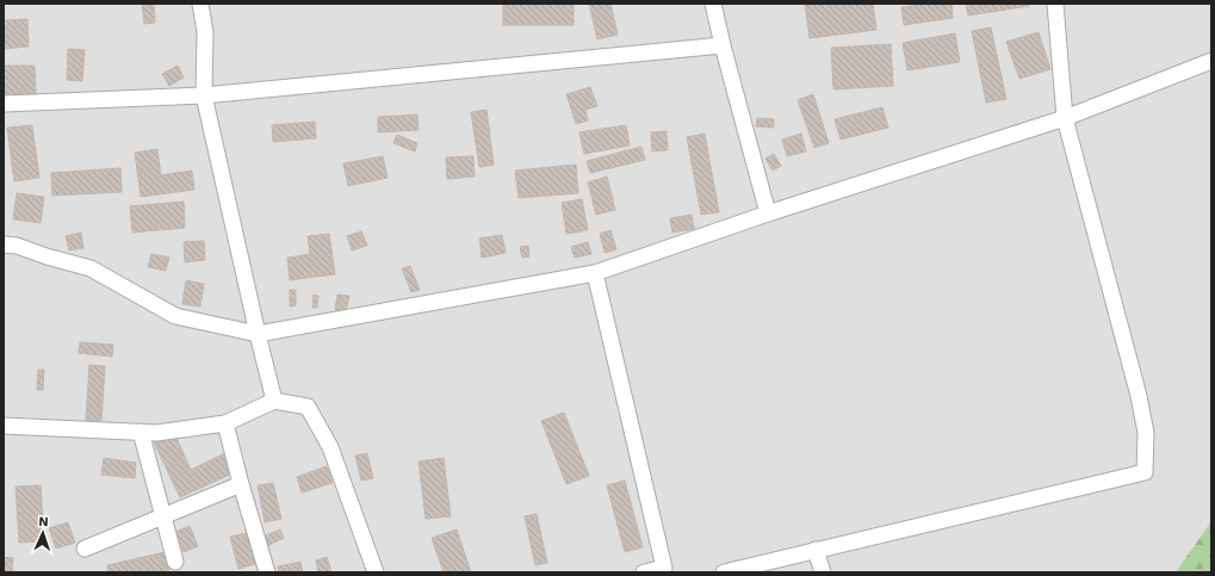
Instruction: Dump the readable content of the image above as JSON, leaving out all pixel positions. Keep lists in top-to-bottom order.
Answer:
{
  "north": "top"
}
